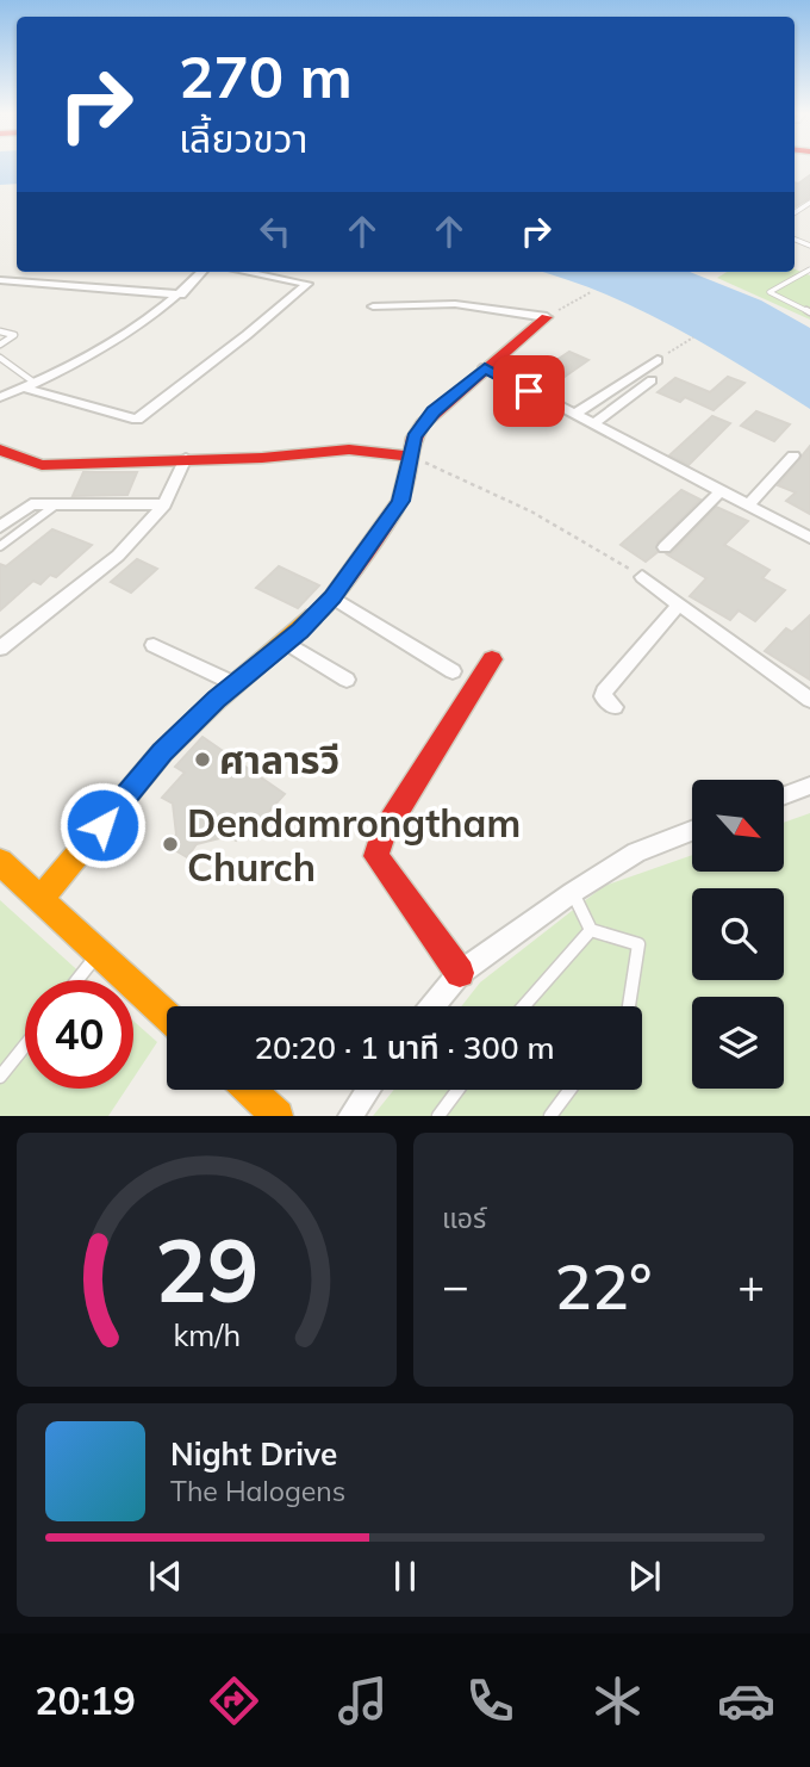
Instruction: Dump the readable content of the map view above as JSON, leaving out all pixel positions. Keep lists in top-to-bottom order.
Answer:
{
  "places": ["ศาลารวี", "Dendamrongtham Church"],
  "north": "bottom right",
  "page": {
    "turn": ["270 m", "เลี้ยวขวา"],
    "limit": "40",
    "trip": "20:20 · 1 นาที · 300 m",
    "tile": "แอร์",
    "heat": ["−", "22°", "+"],
    "song": ["Night Drive", "The Halogens"],
    "tabs": "20:19",
    "gauge": ["29", "km/h"]
  }
}
